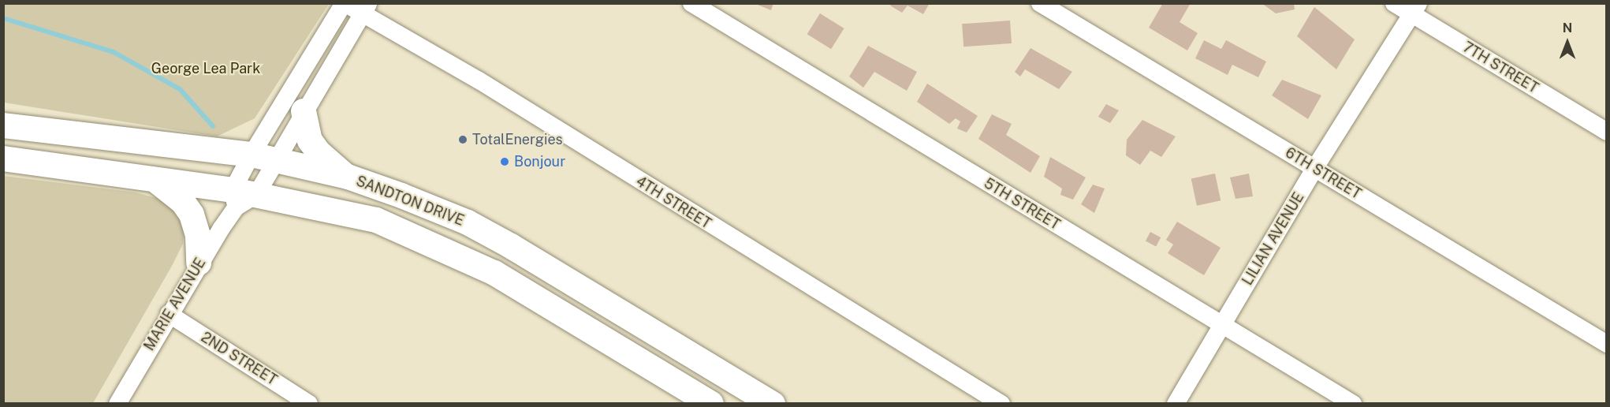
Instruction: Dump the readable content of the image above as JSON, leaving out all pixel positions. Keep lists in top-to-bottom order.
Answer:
{
  "streets": {
    "main road": ["SANDTON DRIVE"],
    "street": [
      "7TH STREET",
      "6TH STREET",
      "4TH STREET",
      "5TH STREET",
      "LILIAN AVENUE",
      "MARIE AVENUE",
      "2ND STREET"
    ]
  },
  "crossings": [
    ["7TH STREET", "LILIAN AVENUE"],
    ["6TH STREET", "LILIAN AVENUE"],
    ["SANDTON DRIVE", "MARIE AVENUE"],
    ["5TH STREET", "LILIAN AVENUE"],
    ["MARIE AVENUE", "2ND STREET"]
  ],
  "parks": ["George Lea Park"],
  "places": ["TotalEnergies", "Bonjour"],
  "north": "top"
}
